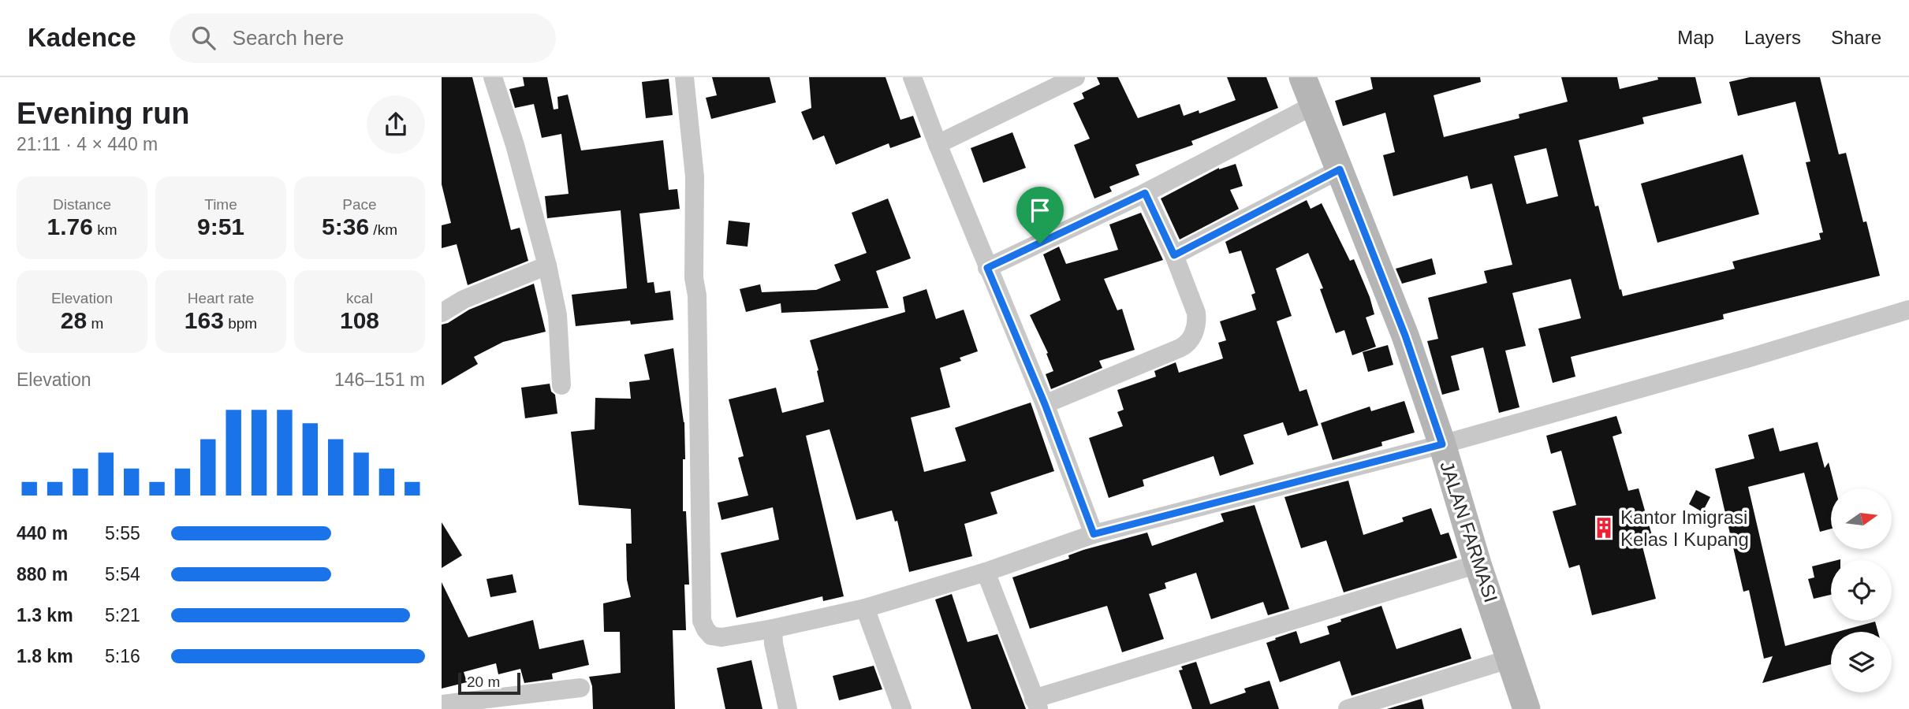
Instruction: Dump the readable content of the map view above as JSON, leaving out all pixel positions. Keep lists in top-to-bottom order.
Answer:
{
  "streets": {
    "street": ["JALAN FARMASI"]
  },
  "places": {
    "building": ["Kantor Imigrasi Kelas I Kupang"]
  },
  "scale_bar": "20 m",
  "north": "right",
  "page": {
    "header": "Kadence",
    "search": "Search here",
    "nav": ["Map", "Layers", "Share"],
    "heading": ["Evening run", "21:11 · 4 × 440 m"],
    "stats": [
      ["Distance", "1.76 km"],
      ["Time", "9:51"],
      ["Pace", "5:36 /km"],
      ["Elevation", "28 m"],
      ["Heart rate", "163 bpm"],
      ["kcal", "108"]
    ],
    "chart": ["Elevation", "146–151 m"],
    "list": [
      {
        "name": "440 m",
        "note": "5:55"
      },
      {
        "name": "880 m",
        "note": "5:54"
      },
      {
        "name": "1.3 km",
        "note": "5:21"
      },
      {
        "name": "1.8 km",
        "note": "5:16"
      }
    ],
    "scale": "20 m"
  }
}
